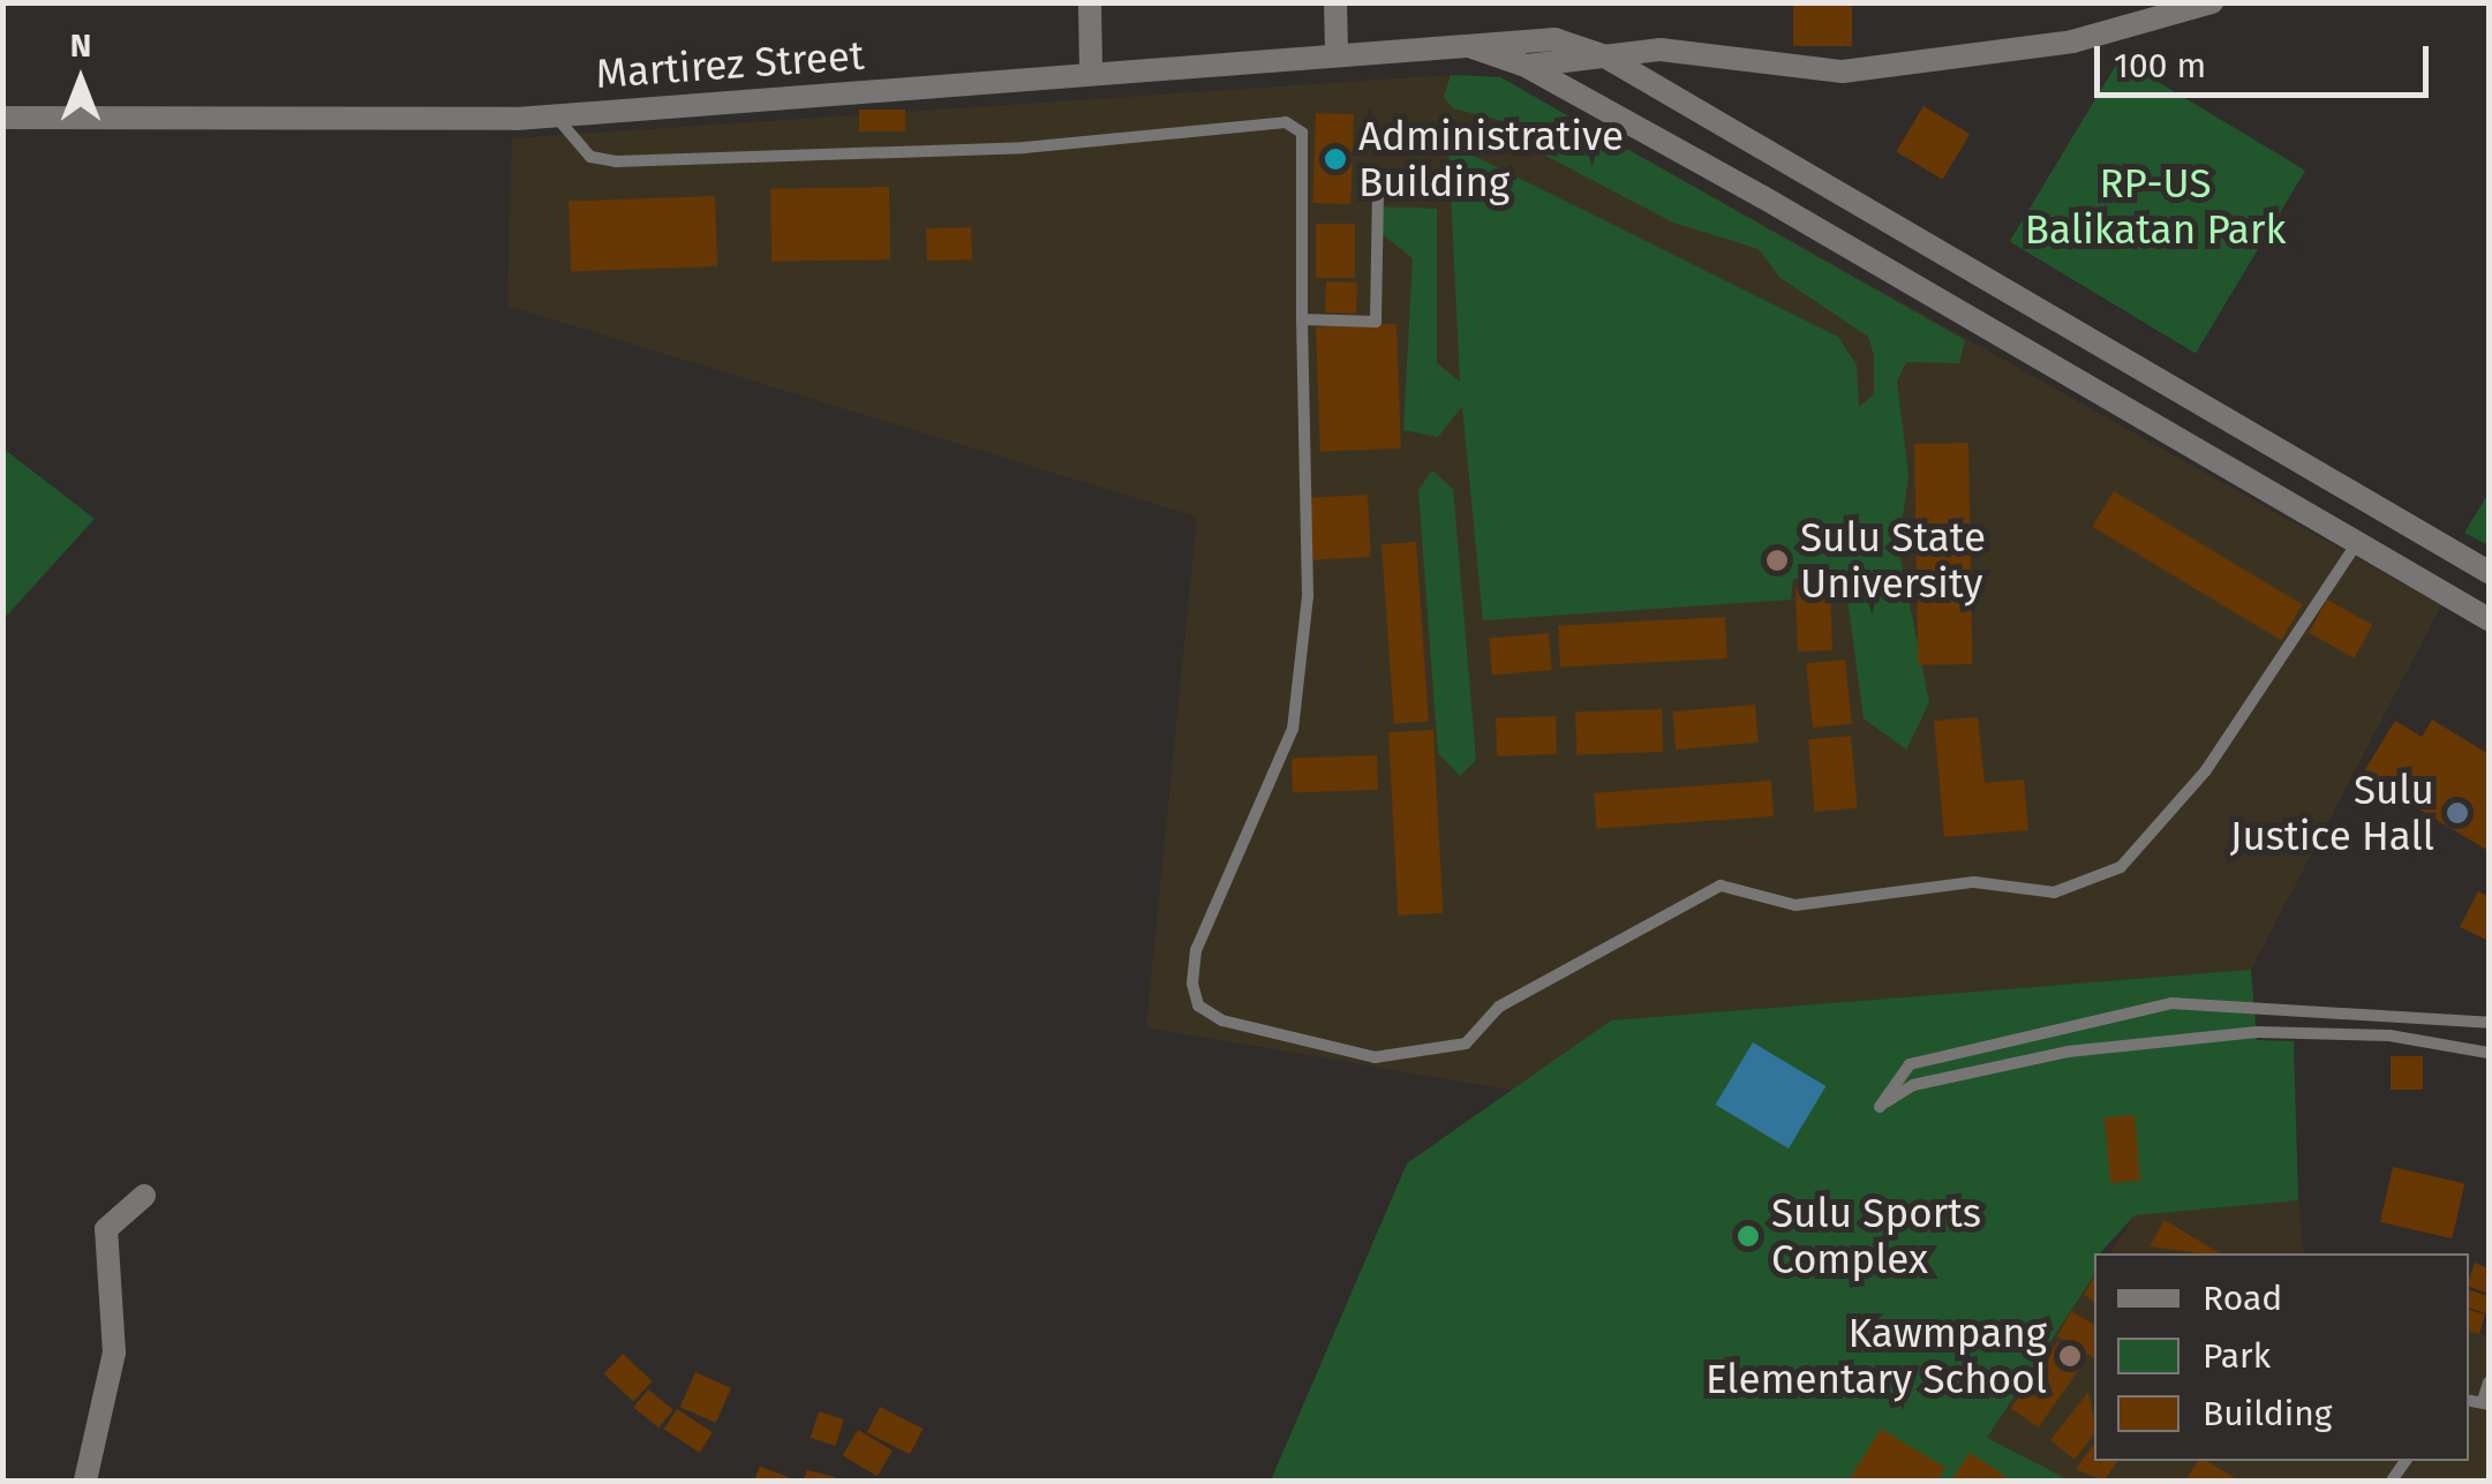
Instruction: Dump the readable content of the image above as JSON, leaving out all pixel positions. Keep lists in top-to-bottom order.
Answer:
{
  "streets": {
    "street": ["Martirez Street"]
  },
  "parks": ["RP-US Balikatan Park"],
  "places": [
    "Administrative Building",
    "Sulu State University",
    "Sulu Justice Hall",
    "Sulu Sports Complex",
    "Kawmpang Elementary School"
  ],
  "legend": ["Road", "Park", "Building"],
  "scale_bar": "100 m",
  "north": "top"
}
